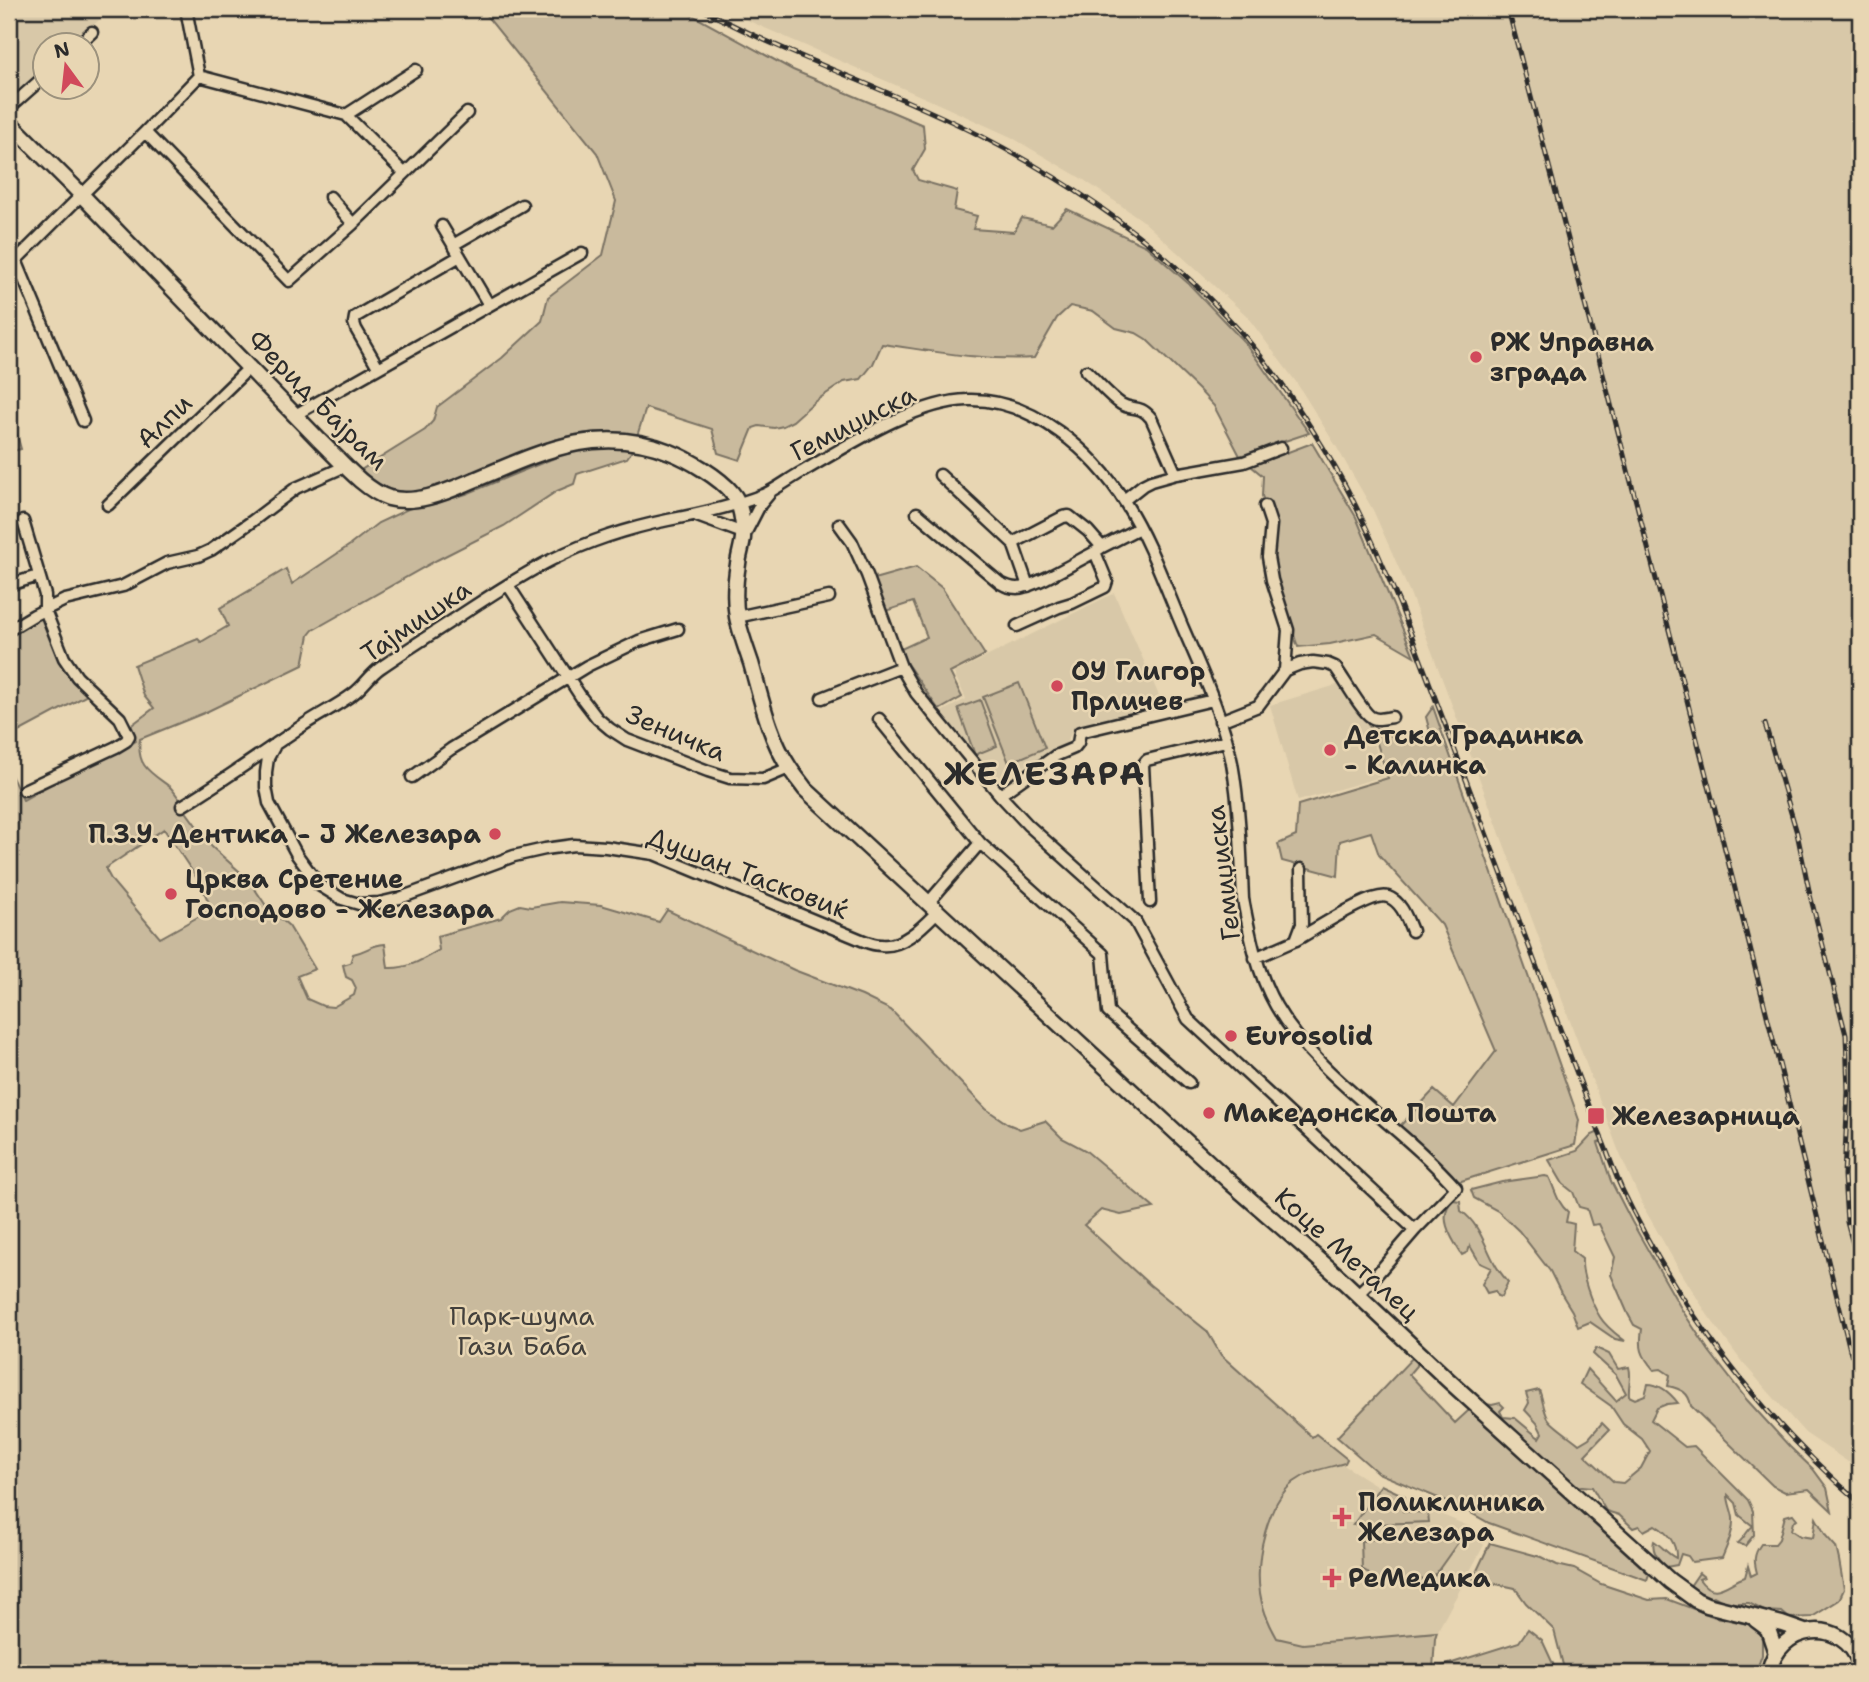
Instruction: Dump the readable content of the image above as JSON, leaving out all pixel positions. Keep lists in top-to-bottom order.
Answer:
{
  "streets": {
    "street": [
      "Ферид Бајрам",
      "Алпи",
      "Гемиџиска",
      "Тајмишка",
      "Зеничка",
      "Душан Тасковиќ",
      "Коце Металец"
    ]
  },
  "crossings": [
    ["Ферид Бајрам", "Алпи"],
    ["Ферид Бајрам", "Гемиџиска"],
    ["Ферид Бајрам", "Тајмишка"],
    ["Ферид Бајрам", "Коце Металец"],
    ["Гемиџиска", "Тајмишка"],
    ["Гемиџиска", "Коце Металец"],
    ["Тајмишка", "Зеничка"],
    ["Тајмишка", "Душан Тасковиќ"],
    ["Тајмишка", "Коце Металец"],
    ["Зеничка", "Коце Металец"],
    ["Душан Тасковиќ", "Коце Металец"]
  ],
  "districts": ["ЖЕЛЕЗАРА"],
  "parks": ["Парк-шума Гази Баба"],
  "places": {
    "other": [
      "РЖ Управна зграда",
      "ОУ Глигор Прличев",
      "Детска Градинка - Калинка",
      "П.З.У. Дентика - Ј Железара",
      "Црква Сретение Господово - Железара",
      "Eurosolid",
      "Македонска Пошта"
    ],
    "transit": ["Железарница"],
    "health": ["Поликлиника Железара", "РеМедика"]
  },
  "north": "top"
}
